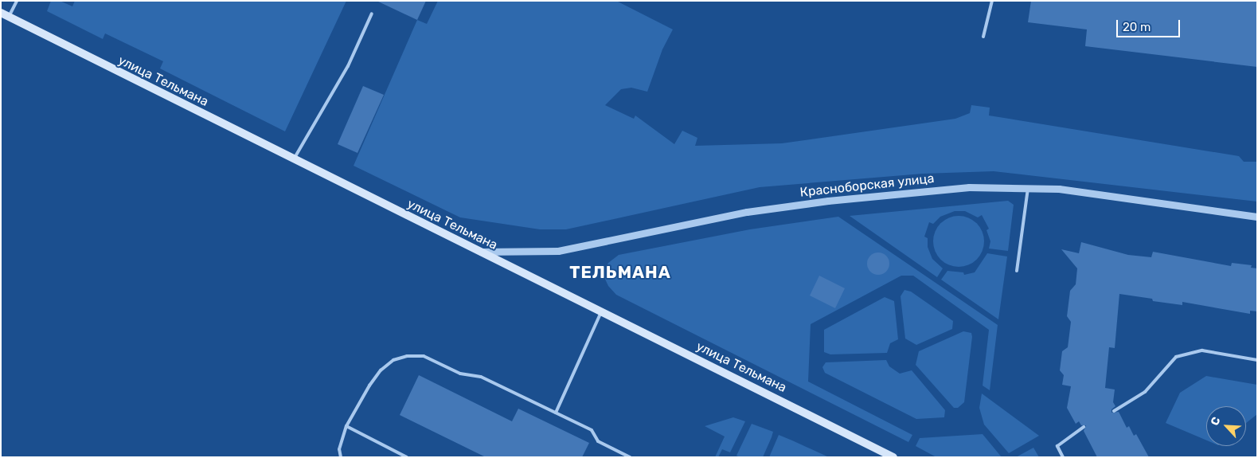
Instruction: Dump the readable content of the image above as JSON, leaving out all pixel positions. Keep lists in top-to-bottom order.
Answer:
{
  "streets": {
    "main road": ["улица Тельмана"],
    "street": ["Красноборская улица"]
  },
  "crossings": [
    ["улица Тельмана", "Красноборская улица"]
  ],
  "districts": ["ТЕЛЬМАНА"],
  "scale_bar": "20 m",
  "north": "top left"
}
